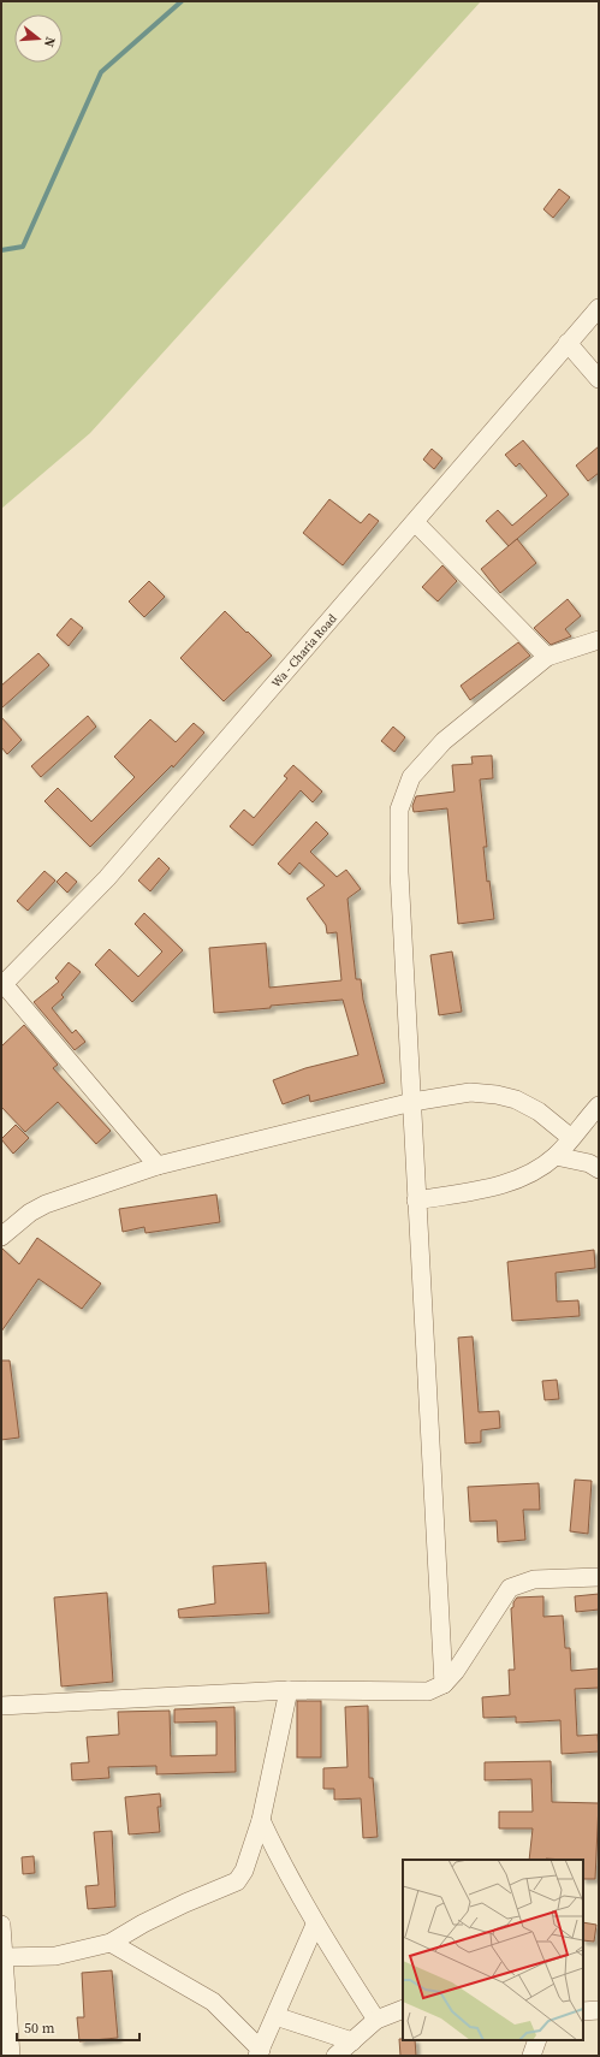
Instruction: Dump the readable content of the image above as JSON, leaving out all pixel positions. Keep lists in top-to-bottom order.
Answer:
{
  "streets": {
    "street": ["Wa - Charia Road"]
  },
  "scale_bar": "50 m",
  "north": "right"
}
